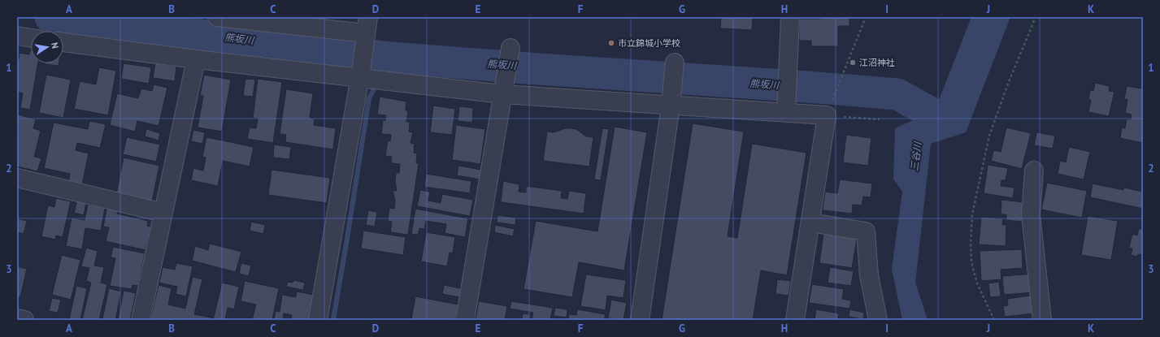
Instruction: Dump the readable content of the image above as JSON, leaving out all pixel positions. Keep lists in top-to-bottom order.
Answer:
{
  "water": ["熊坂川", "三谷川"],
  "places": ["市立錦城小学校", "江沼神社"],
  "north": "right",
  "grid": {
    "columns": [
      "A",
      "B",
      "C",
      "D",
      "E",
      "F",
      "G",
      "H",
      "I",
      "J",
      "K"
    ],
    "rows": ["1", "2", "3"]
  }
}
